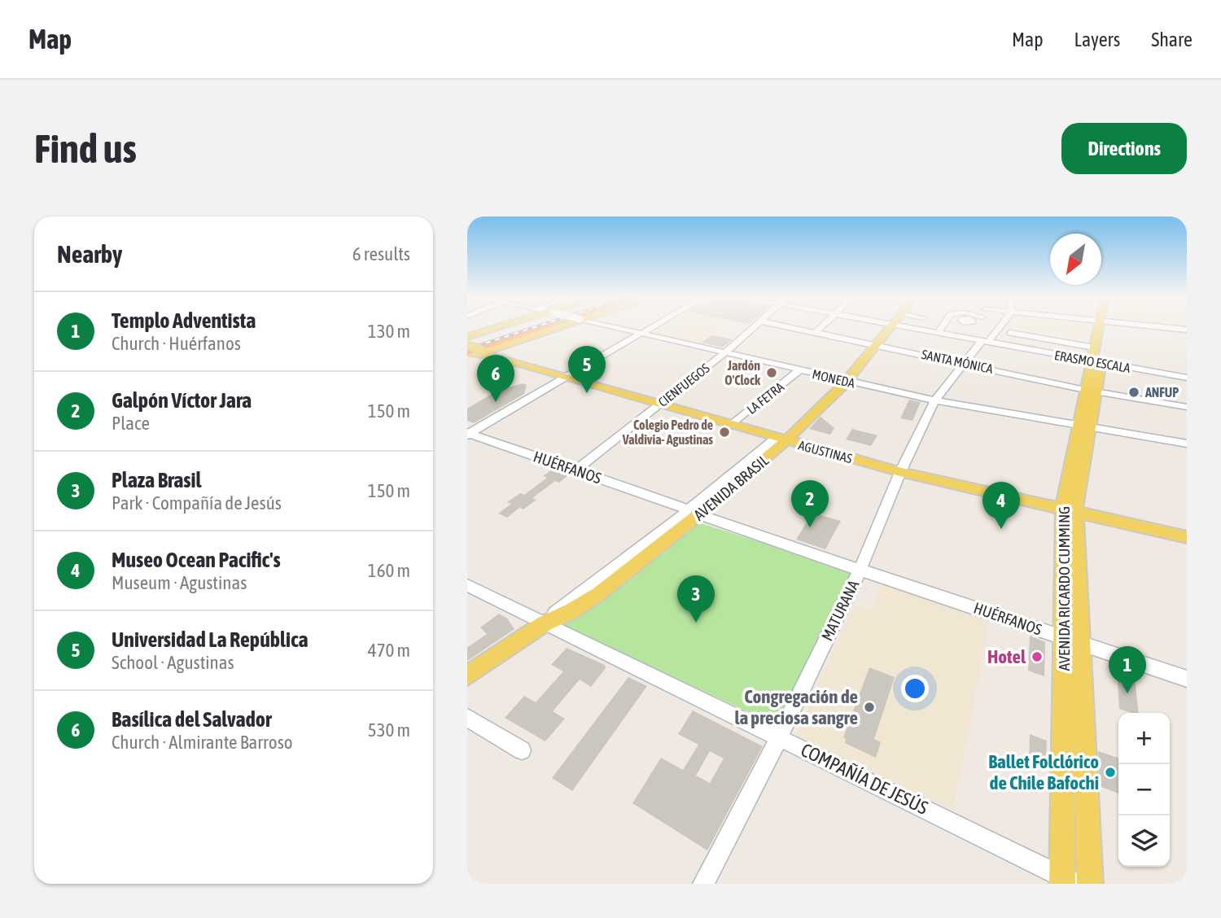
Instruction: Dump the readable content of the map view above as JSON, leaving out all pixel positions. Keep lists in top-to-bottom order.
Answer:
{
  "streets": {
    "main road": ["AGUSTINAS", "AVENIDA BRASIL", "AVENIDA RICARDO CUMMING"],
    "street": [
      "SANTA MÓNICA",
      "ERASMO ESCALA",
      "MONEDA",
      "CIENFUEGOS",
      "LA FETRA",
      "HUÉRFANOS",
      "MATURANA",
      "COMPAÑÍA DE JESÚS"
    ]
  },
  "crossings": [
    ["SANTA MÓNICA", "AVENIDA BRASIL"],
    ["SANTA MÓNICA", "AVENIDA RICARDO CUMMING"],
    ["SANTA MÓNICA", "MATURANA"],
    ["ERASMO ESCALA", "AVENIDA RICARDO CUMMING"],
    ["ERASMO ESCALA", "MATURANA"],
    ["MONEDA", "CIENFUEGOS"],
    ["MONEDA", "LA FETRA"],
    ["MONEDA", "AVENIDA BRASIL"],
    ["MONEDA", "AVENIDA RICARDO CUMMING"],
    ["MONEDA", "MATURANA"],
    ["CIENFUEGOS", "AGUSTINAS"],
    ["CIENFUEGOS", "HUÉRFANOS"],
    ["LA FETRA", "AGUSTINAS"],
    ["AGUSTINAS", "AVENIDA BRASIL"],
    ["AGUSTINAS", "AVENIDA RICARDO CUMMING"],
    ["AGUSTINAS", "MATURANA"],
    ["HUÉRFANOS", "AVENIDA BRASIL"],
    ["HUÉRFANOS", "AVENIDA RICARDO CUMMING"],
    ["HUÉRFANOS", "MATURANA"],
    ["AVENIDA BRASIL", "COMPAÑÍA DE JESÚS"],
    ["AVENIDA RICARDO CUMMING", "COMPAÑÍA DE JESÚS"],
    ["MATURANA", "COMPAÑÍA DE JESÚS"]
  ],
  "places": [
    "Jardón O'Clock",
    "ANFUP",
    "Colegio Pedro de Valdivia- Agustinas",
    "Hotel",
    "Congregación de la preciosa sangre",
    "Ballet Folclórico de Chile Bafochi"
  ],
  "north": "bottom left",
  "page": {
    "header": "Map",
    "nav": ["Map", "Layers", "Share"],
    "buttons": "Directions",
    "title": "Find us",
    "heading": ["Nearby", "6 results"],
    "list": [
      {
        "mark": "1",
        "name": "Templo Adventista",
        "note": "Church · Huérfanos",
        "value": "130 m"
      },
      {
        "mark": "2",
        "name": "Galpón Víctor Jara",
        "note": "Place",
        "value": "150 m"
      },
      {
        "mark": "3",
        "name": "Plaza Brasil",
        "note": "Park · Compañía de Jesús",
        "value": "150 m"
      },
      {
        "mark": "4",
        "name": "Museo Ocean Pacific's",
        "note": "Museum · Agustinas",
        "value": "160 m"
      },
      {
        "mark": "5",
        "name": "Universidad La República",
        "note": "School · Agustinas",
        "value": "470 m"
      },
      {
        "mark": "6",
        "name": "Basílica del Salvador",
        "note": "Church · Almirante Barroso",
        "value": "530 m"
      }
    ],
    "pins": [
      "5",
      "6",
      "2",
      "4",
      "3",
      "1"
    ],
    "map_buttons": ["+", "−"]
  }
}
